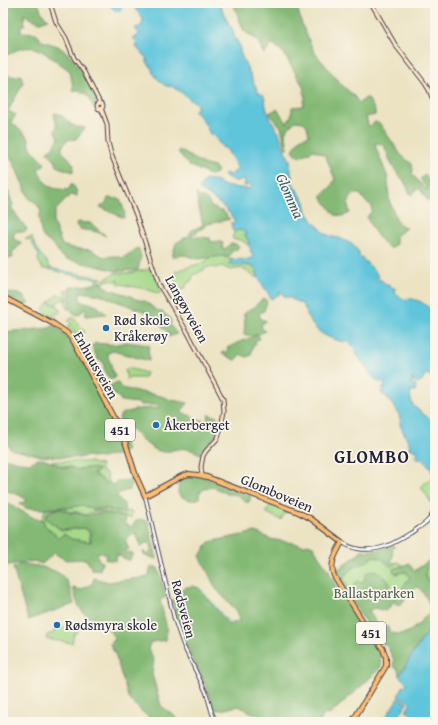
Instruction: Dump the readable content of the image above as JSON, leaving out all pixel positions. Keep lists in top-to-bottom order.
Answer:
{
  "streets": {
    "main road": [
      "Langøyveien",
      "Enhuusveien",
      "451",
      "Glomboveien"
    ],
    "street": ["Rødsveien"]
  },
  "crossings": [
    ["Langøyveien", "Glomboveien"],
    ["Enhuusveien", "Glomboveien"],
    ["Enhuusveien", "Rødsveien"],
    ["451", "Glomboveien"],
    ["Glomboveien", "Rødsveien"]
  ],
  "districts": ["GLOMBO"],
  "water": ["Glomma"],
  "parks": ["Ballastparken"],
  "places": ["Rød skole Kråkerøy", "Åkerberget", "Rødsmyra skole"]
}
